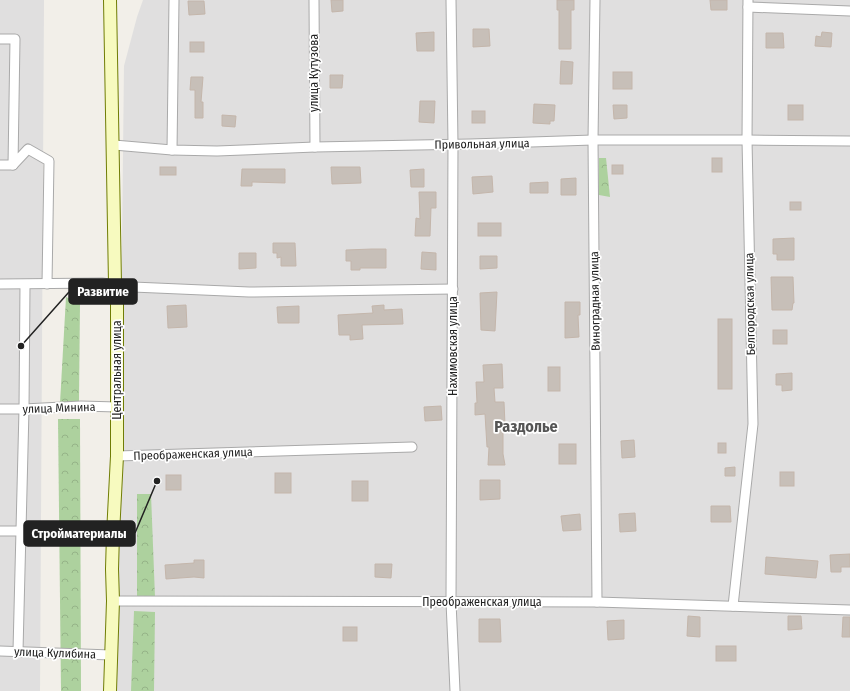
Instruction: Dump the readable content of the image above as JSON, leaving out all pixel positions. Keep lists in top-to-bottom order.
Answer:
{
  "streets": {
    "main road": ["Центральная улица"],
    "street": [
      "улица Кутузова",
      "Привольная улица",
      "Виноградная улица",
      "Белгородская улица",
      "Нахимовская улица",
      "улица Минина",
      "Преображенская улица",
      "улица Кулибина"
    ]
  },
  "crossings": [
    ["улица Кутузова", "Привольная улица"],
    ["Привольная улица", "Виноградная улица"],
    ["Привольная улица", "Белгородская улица"],
    ["Привольная улица", "Нахимовская улица"],
    ["Привольная улица", "Центральная улица"],
    ["Виноградная улица", "Преображенская улица"],
    ["Белгородская улица", "Преображенская улица"],
    ["Нахимовская улица", "Преображенская улица"],
    ["Центральная улица", "улица Минина"],
    ["Центральная улица", "Преображенская улица"],
    ["Центральная улица", "улица Кулибина"]
  ],
  "districts": ["Раздолье"],
  "places": ["Развитие", "Стройматериалы"]
}
